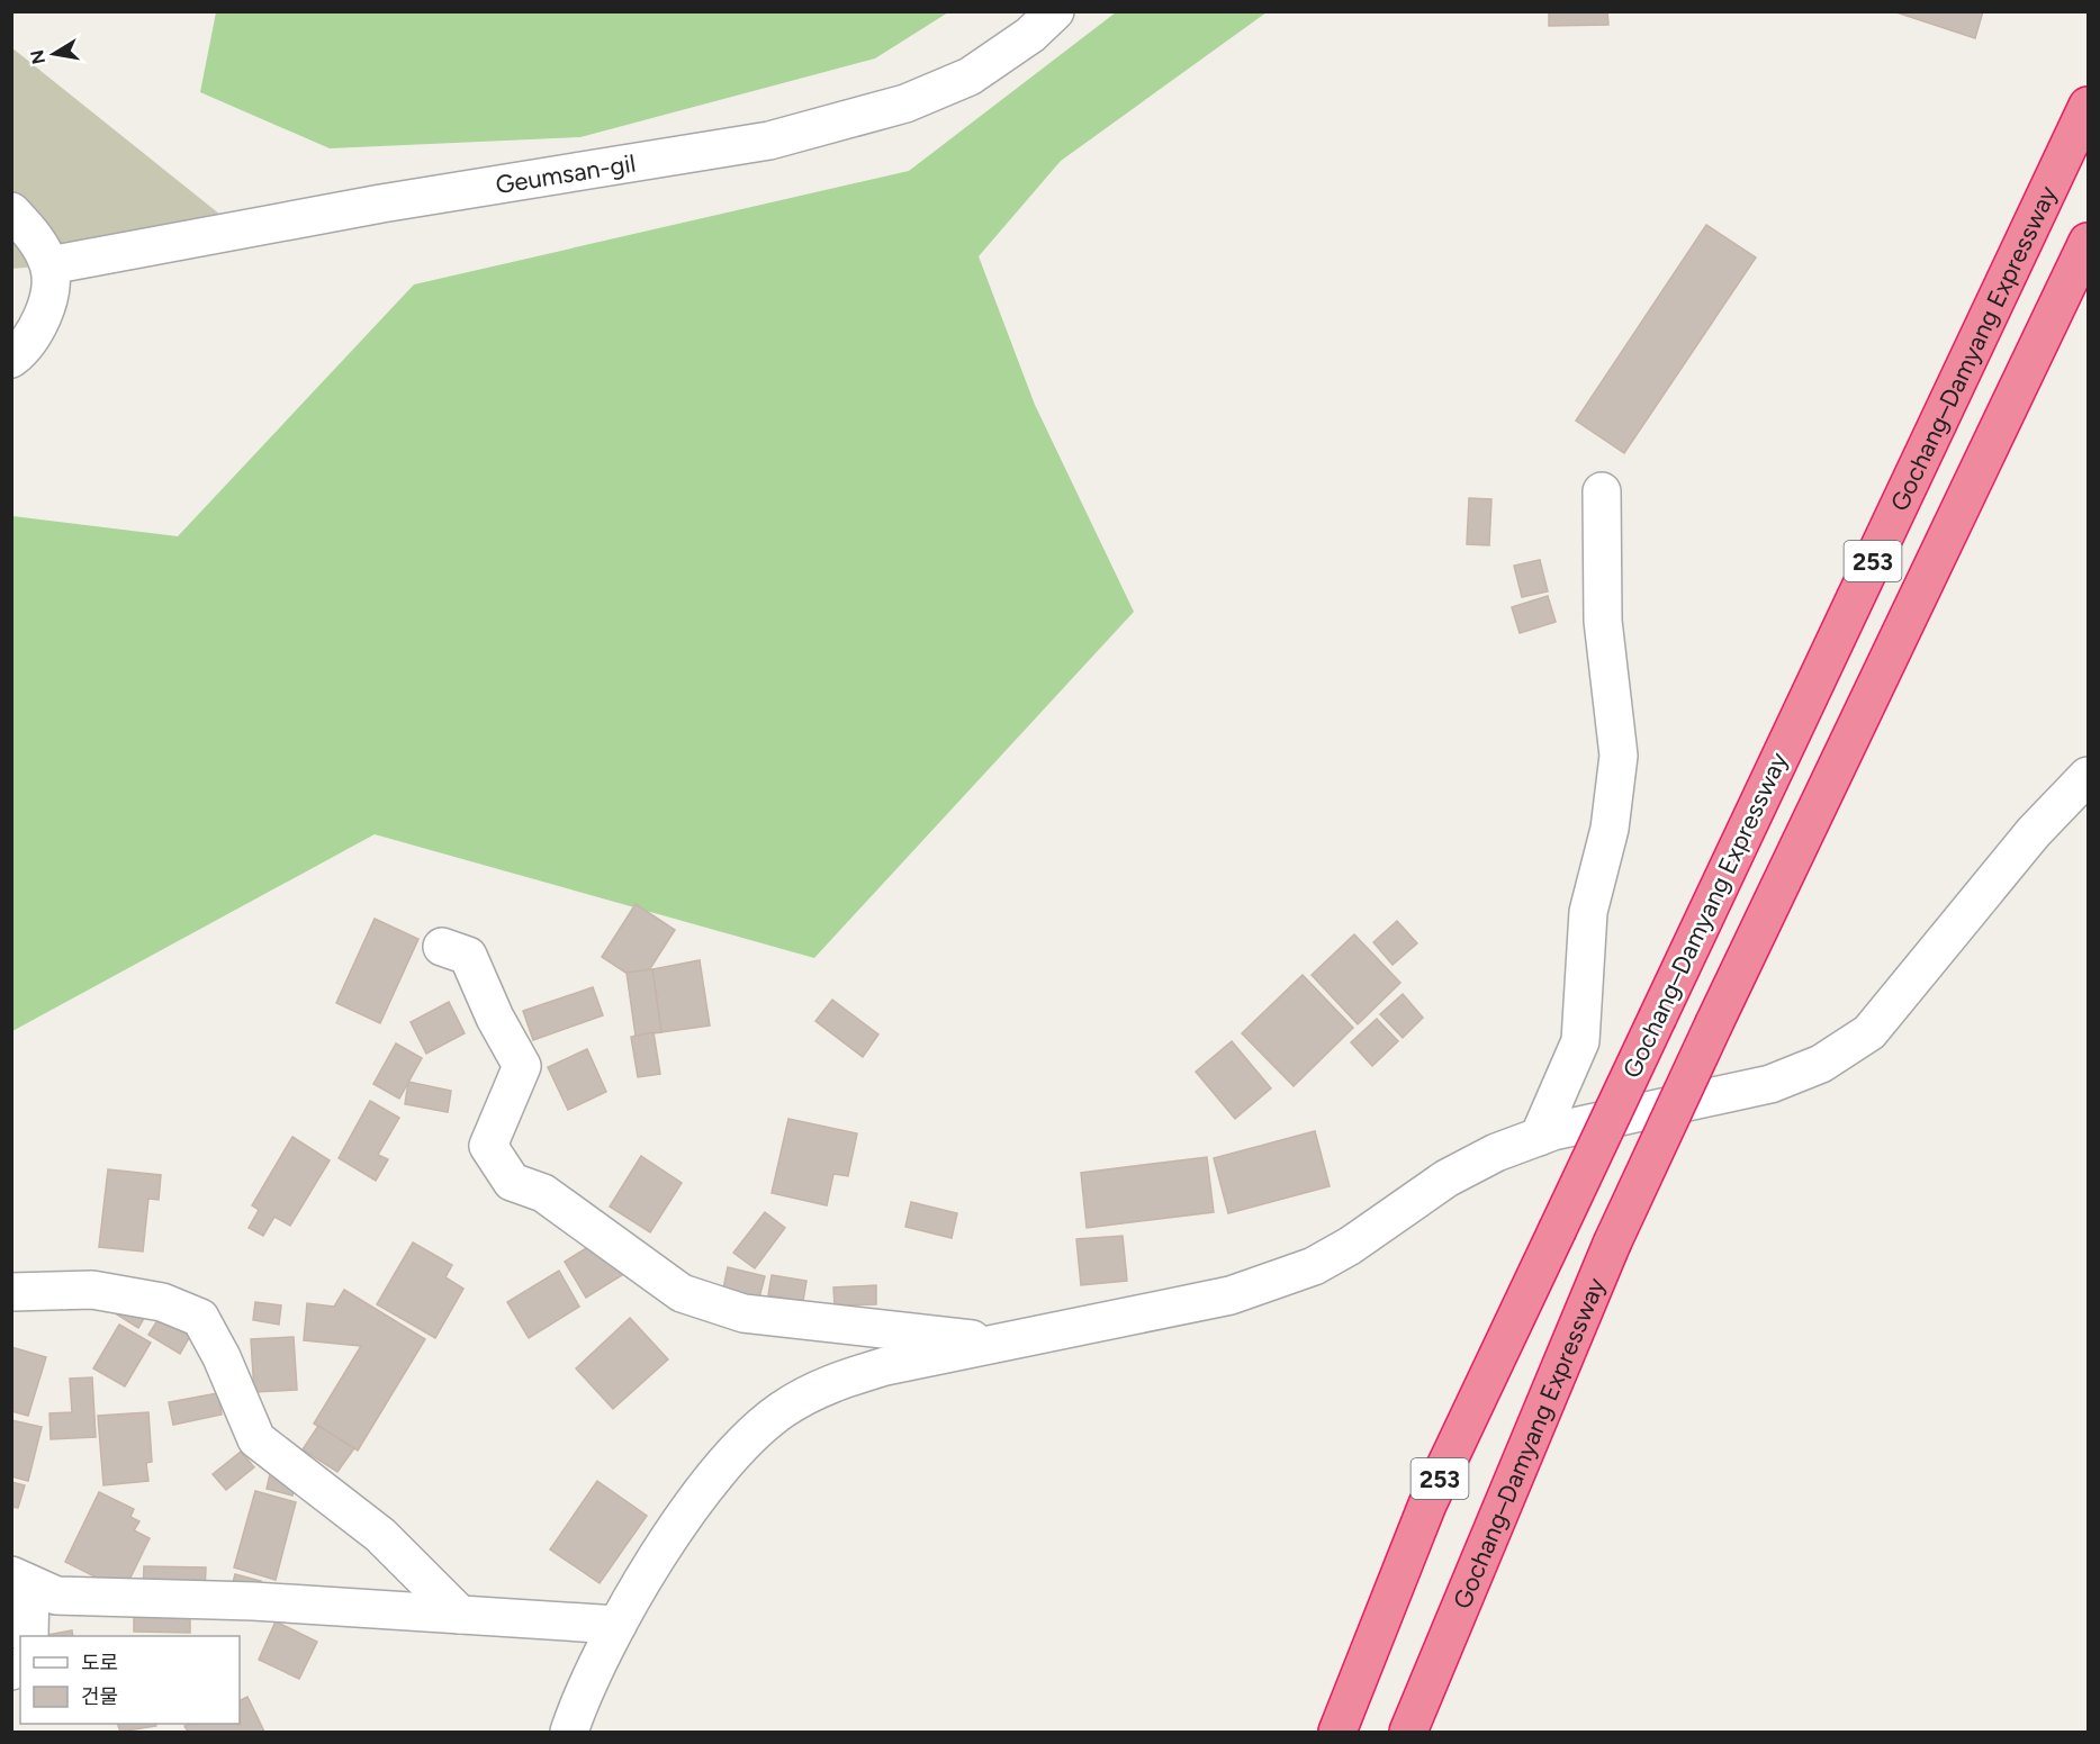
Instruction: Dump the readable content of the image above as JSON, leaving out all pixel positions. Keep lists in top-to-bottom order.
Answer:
{
  "streets": {
    "highway": ["Gochang–Damyang Expressway", "253"],
    "street": ["Geumsan-gil"]
  },
  "legend": ["도로", "건물"],
  "north": "left"
}
